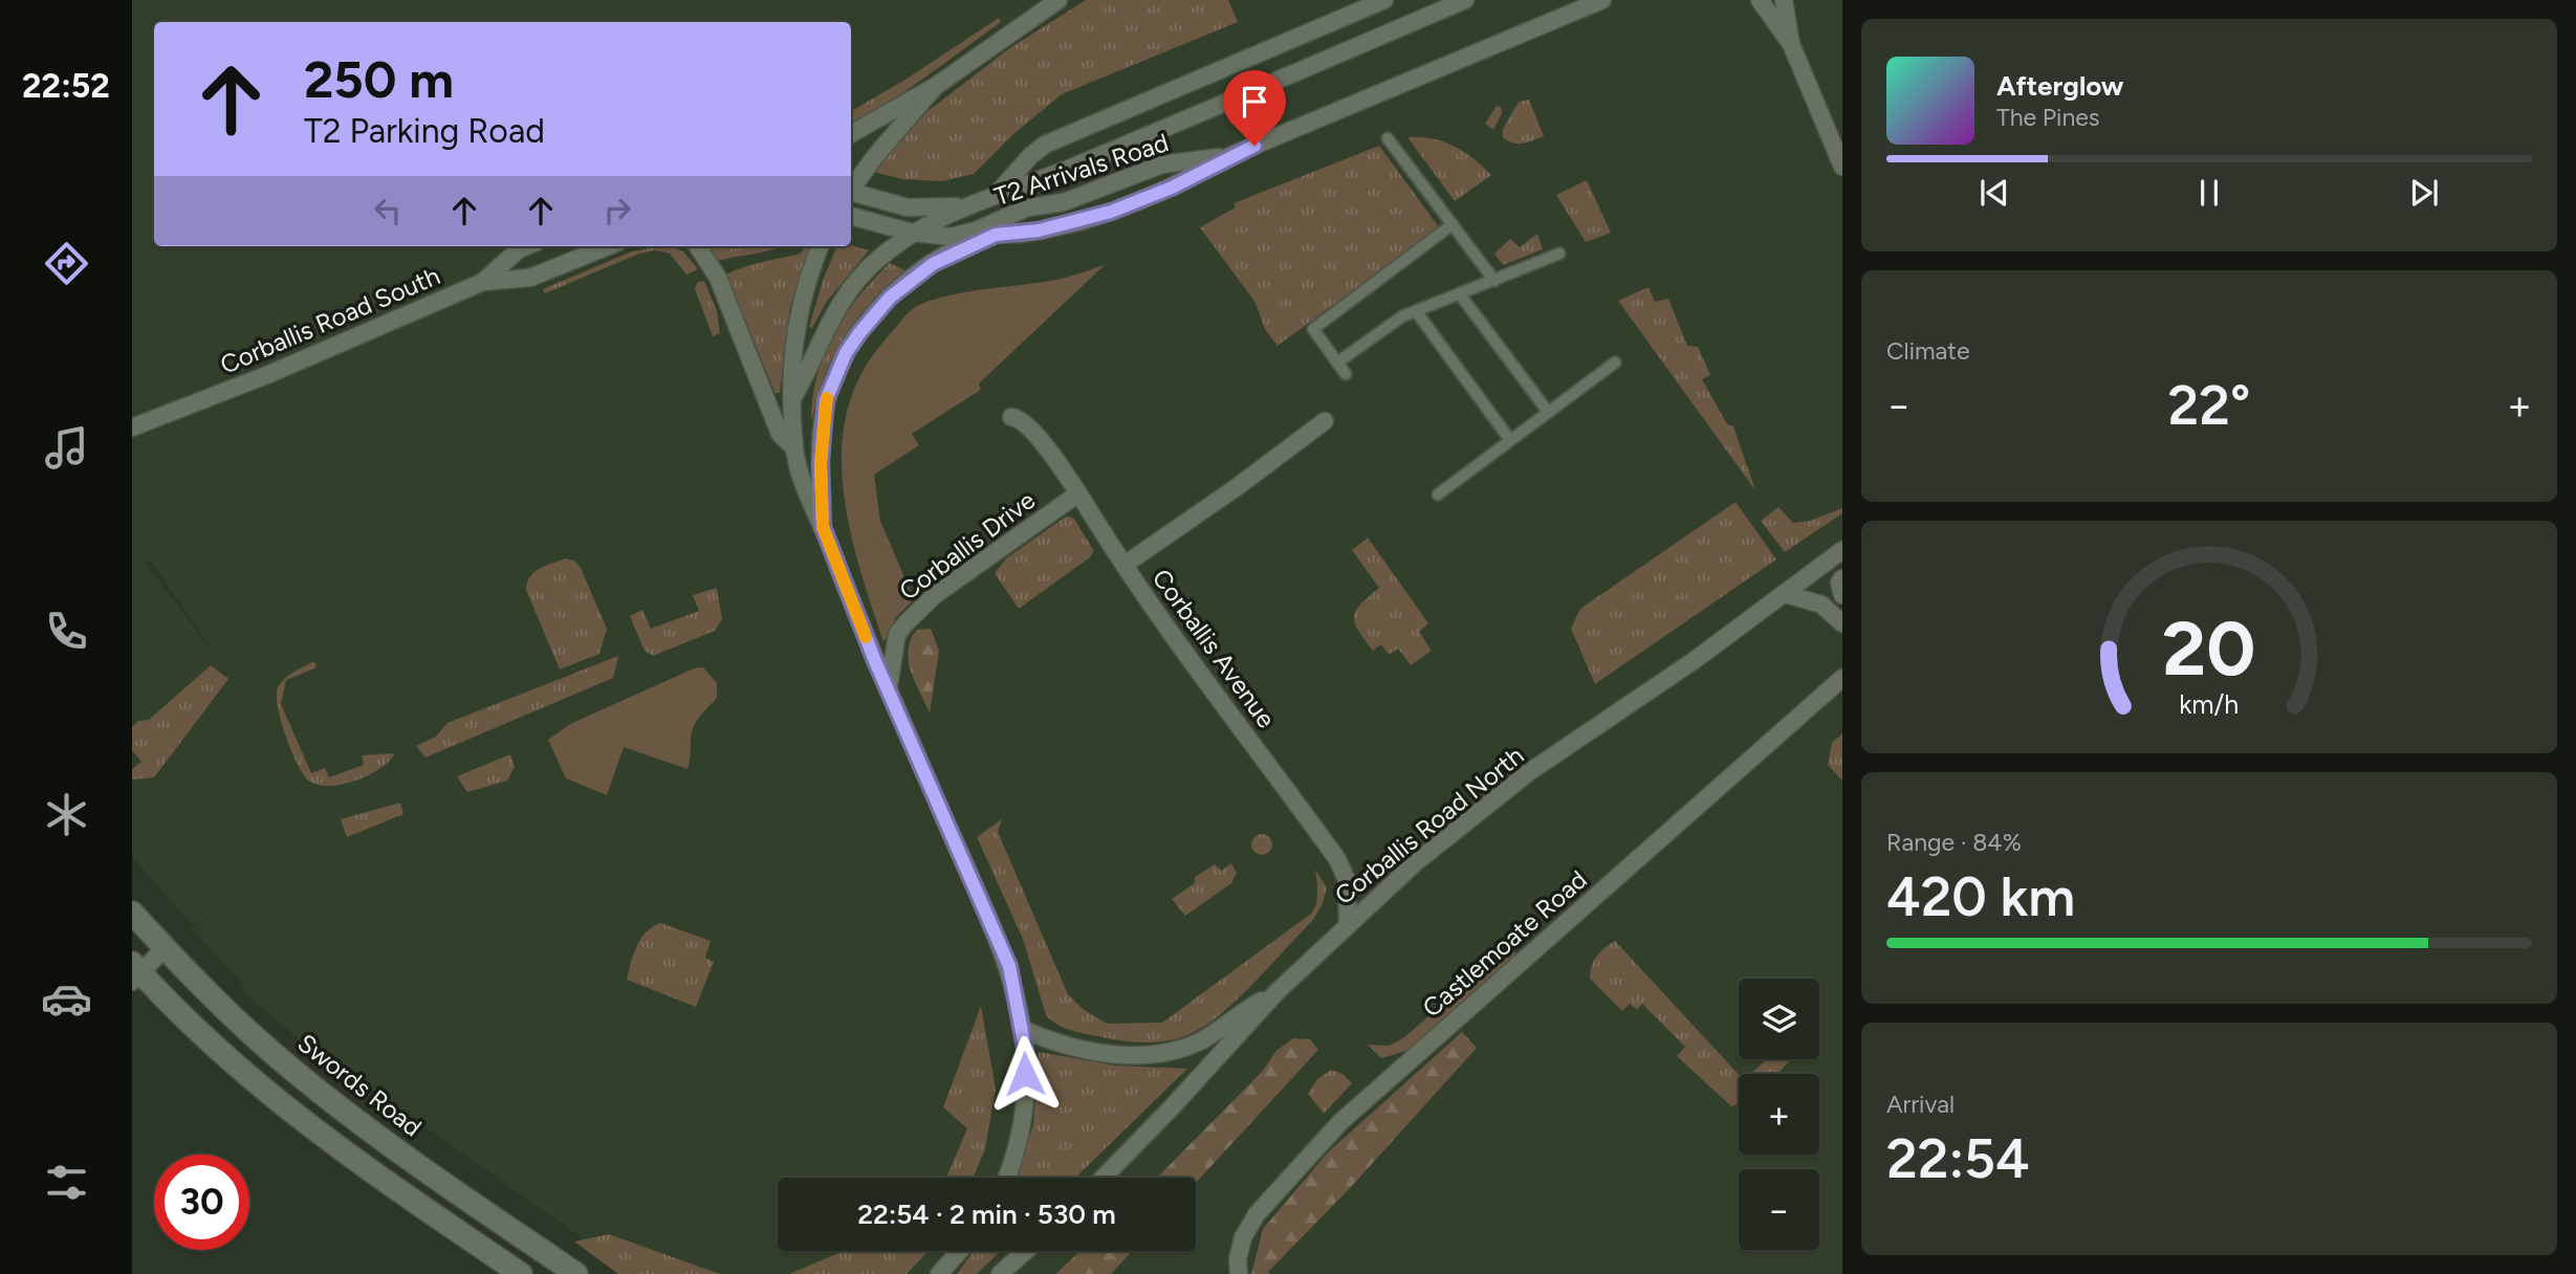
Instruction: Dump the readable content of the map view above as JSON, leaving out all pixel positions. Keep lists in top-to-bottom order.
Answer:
{
  "streets": {
    "main road": ["Swords Road"],
    "street": [
      "T2 Arrivals Road",
      "Corballis Road South",
      "Corballis Drive",
      "Corballis Avenue",
      "Corballis Road North",
      "Castlemoate Road"
    ]
  },
  "crossings": [
    ["Corballis Drive", "Corballis Avenue"],
    ["Corballis Avenue", "Corballis Road North"]
  ],
  "page": {
    "tabs": "22:52",
    "turn": ["250 m", "T2 Parking Road"],
    "song": ["Afterglow", "The Pines"],
    "tile": [
      "Climate",
      ["Range · 84%", "420 km"],
      ["Arrival", "22:54"]
    ],
    "heat": ["−", "22°", "+"],
    "map_buttons": ["+", "−"],
    "limit": "30",
    "trip": "22:54 · 2 min · 530 m",
    "gauge": ["20", "km/h"]
  }
}
